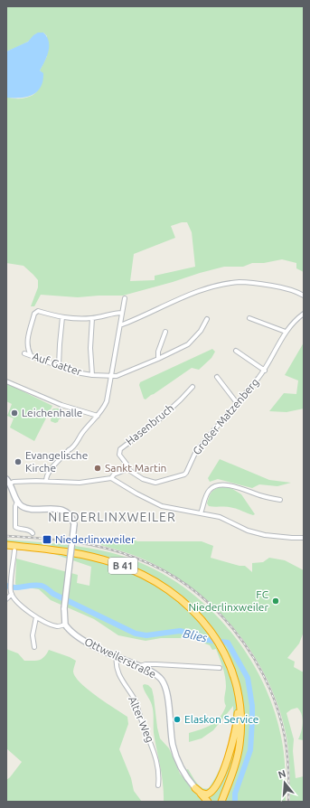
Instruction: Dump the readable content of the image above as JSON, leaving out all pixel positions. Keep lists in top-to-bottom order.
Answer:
{
  "streets": {
    "highway": ["B 41"],
    "main road": ["Ottweilerstraße"],
    "street": [
      "Auf Gatter",
      "Großer Matzenberg",
      "Hasenbruch",
      "Alter Weg"
    ]
  },
  "crossings": [
    ["Großer Matzenberg", "Hasenbruch"],
    ["Ottweilerstraße", "Alter Weg"]
  ],
  "districts": ["NIEDERLINXWEILER"],
  "water": ["Blies"],
  "places": {
    "other": [
      "Leichenhalle",
      "Evangelische Kirche",
      "Sankt Martin",
      "FC Niederlinxweiler",
      "Elaskon Service"
    ],
    "transit": ["Niederlinxweiler"]
  },
  "north": "top"
}
